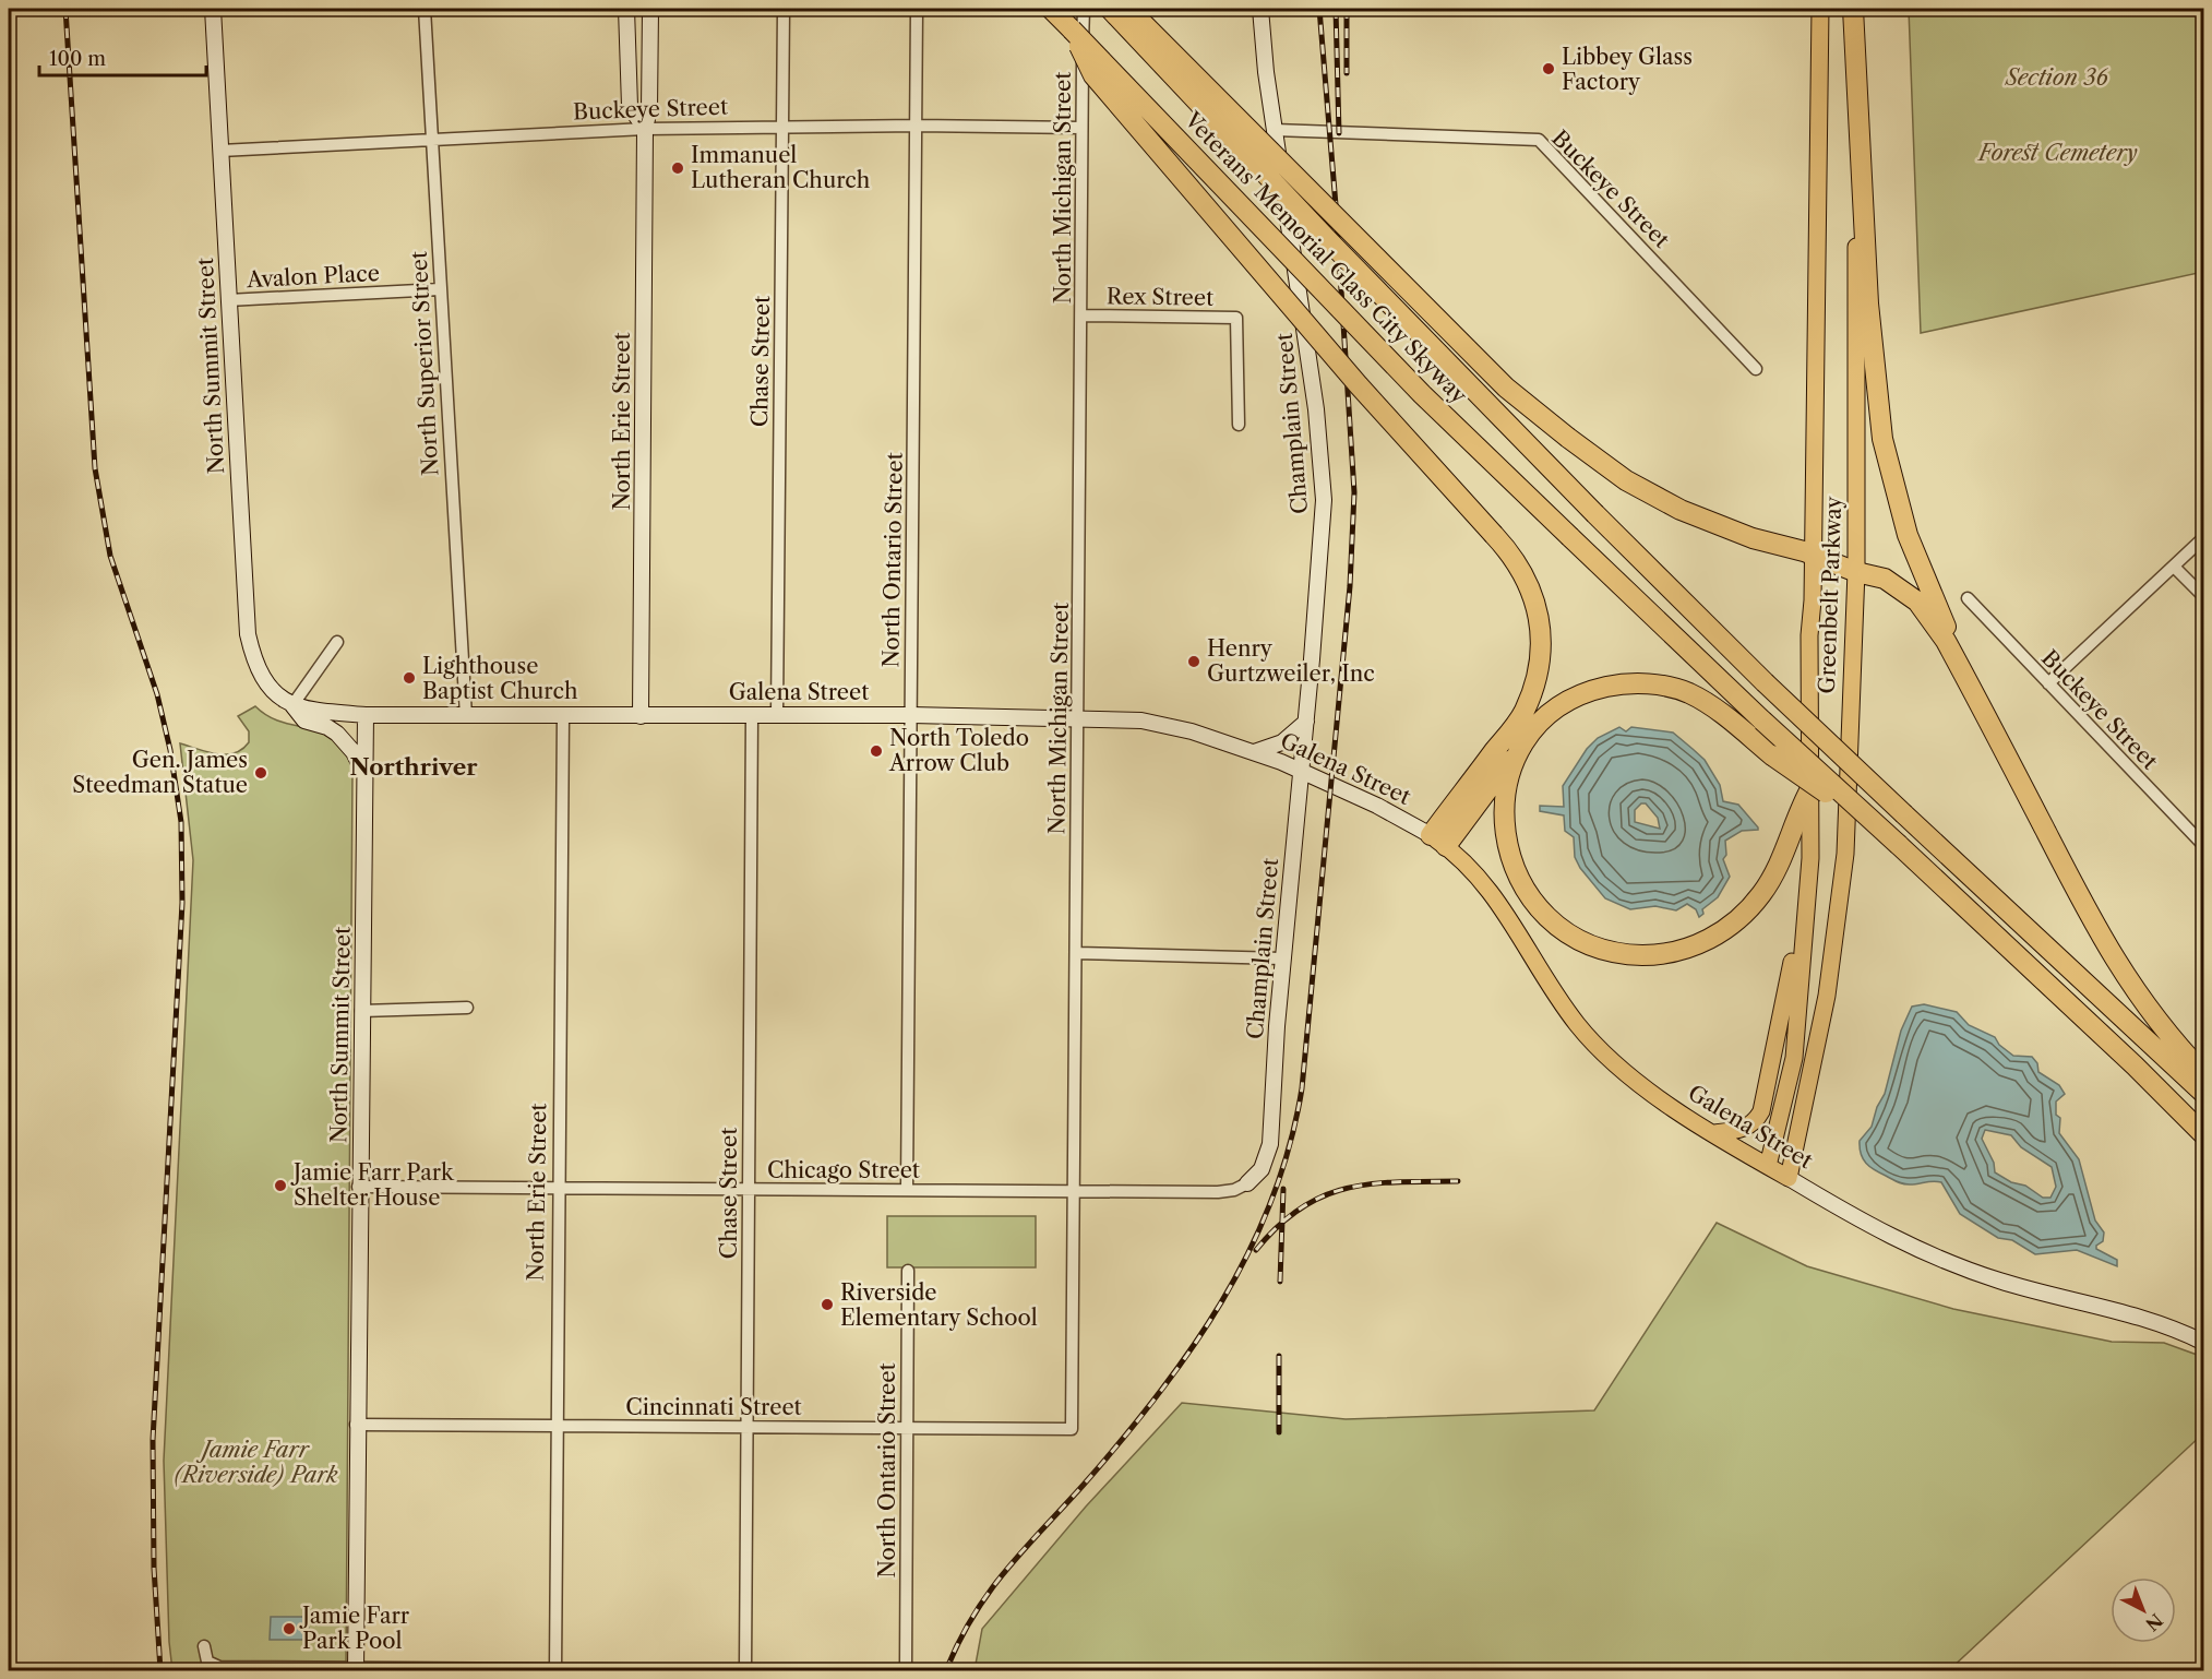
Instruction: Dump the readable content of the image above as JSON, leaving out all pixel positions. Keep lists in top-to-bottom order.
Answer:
{
  "streets": {
    "highway": ["Veterans' Memorial Glass City Skyway"],
    "main road": [
      "North Summit Street",
      "North Erie Street",
      "Champlain Street",
      "Greenbelt Parkway",
      "Galena Street"
    ],
    "street": [
      "Buckeye Street",
      "North Michigan Street",
      "Avalon Place",
      "Rex Street",
      "Chase Street",
      "North Superior Street",
      "North Ontario Street",
      "Chicago Street",
      "Cincinnati Street"
    ]
  },
  "crossings": [
    ["Buckeye Street", "North Michigan Street"],
    ["Buckeye Street", "Chase Street"],
    ["Buckeye Street", "North Superior Street"],
    ["Buckeye Street", "North Summit Street"],
    ["Buckeye Street", "North Erie Street"],
    ["Buckeye Street", "Champlain Street"],
    ["Buckeye Street", "North Ontario Street"],
    ["North Michigan Street", "Rex Street"],
    ["North Michigan Street", "Galena Street"],
    ["North Michigan Street", "Chicago Street"],
    ["North Michigan Street", "Cincinnati Street"],
    ["Avalon Place", "North Superior Street"],
    ["Avalon Place", "North Summit Street"],
    ["Chase Street", "Galena Street"],
    ["Chase Street", "Chicago Street"],
    ["Chase Street", "Cincinnati Street"],
    ["North Superior Street", "Galena Street"],
    ["North Summit Street", "Galena Street"],
    ["North Summit Street", "Chicago Street"],
    ["North Summit Street", "Cincinnati Street"],
    ["North Erie Street", "Galena Street"],
    ["North Erie Street", "Chicago Street"],
    ["North Erie Street", "Cincinnati Street"],
    ["Champlain Street", "Galena Street"],
    ["Champlain Street", "Chicago Street"],
    ["North Ontario Street", "Galena Street"],
    ["North Ontario Street", "Chicago Street"],
    ["North Ontario Street", "Cincinnati Street"],
    ["Greenbelt Parkway", "Galena Street"]
  ],
  "districts": ["Northriver"],
  "parks": ["Section 36", "Forest Cemetery", "Jamie Farr (Riverside) Park"],
  "places": [
    "Libbey Glass Factory",
    "Immanuel Lutheran Church",
    "Henry Gurtzweiler, Inc",
    "Lighthouse Baptist Church",
    "North Toledo Arrow Club",
    "Gen. James Steedman Statue",
    "Jamie Farr Park Shelter House",
    "Riverside Elementary School",
    "Jamie Farr Park Pool"
  ],
  "scale_bar": "100 m",
  "north": "bottom right"
}
